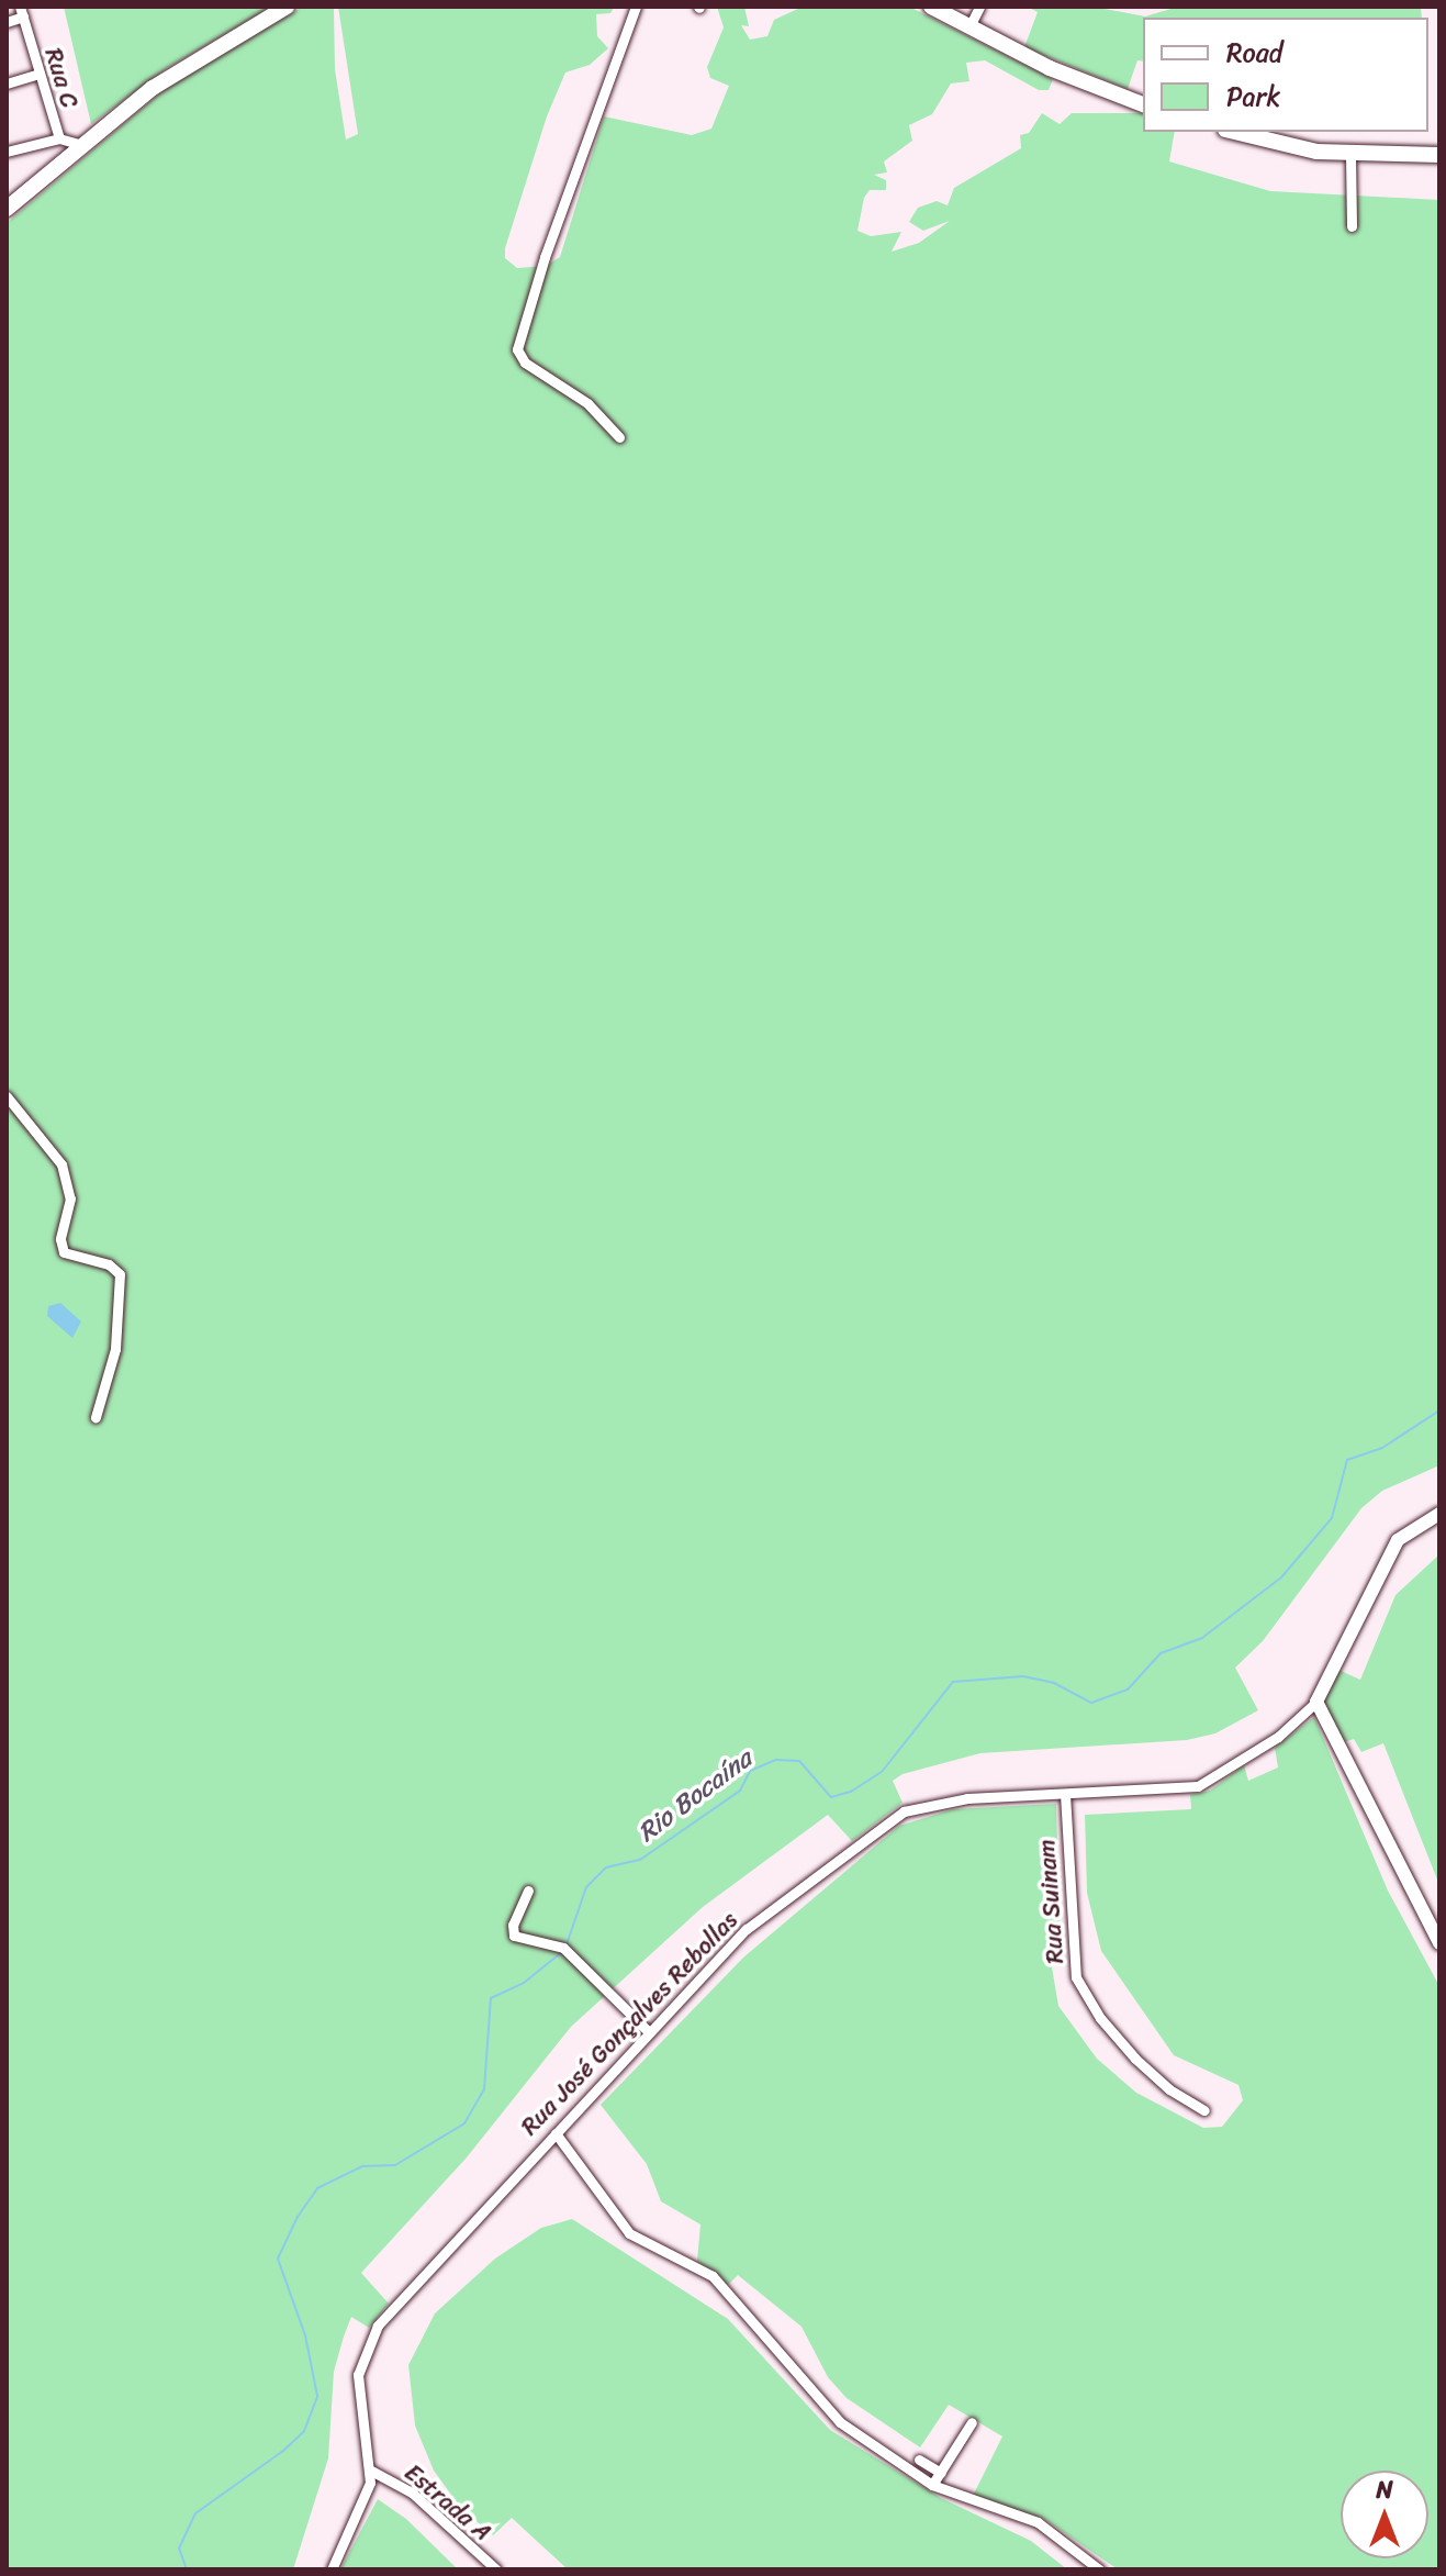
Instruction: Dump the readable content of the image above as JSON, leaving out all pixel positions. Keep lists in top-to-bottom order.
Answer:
{
  "streets": {
    "street": [
      "Rua C",
      "Rua Suinam",
      "Rua José Gonçalves Rebollas",
      "Estrada A"
    ]
  },
  "crossings": [
    ["Rua Suinam", "Rua José Gonçalves Rebollas"],
    ["Rua José Gonçalves Rebollas", "Estrada A"]
  ],
  "water": ["Rio Bocaína"],
  "legend": ["Road", "Park"],
  "north": "top"
}
